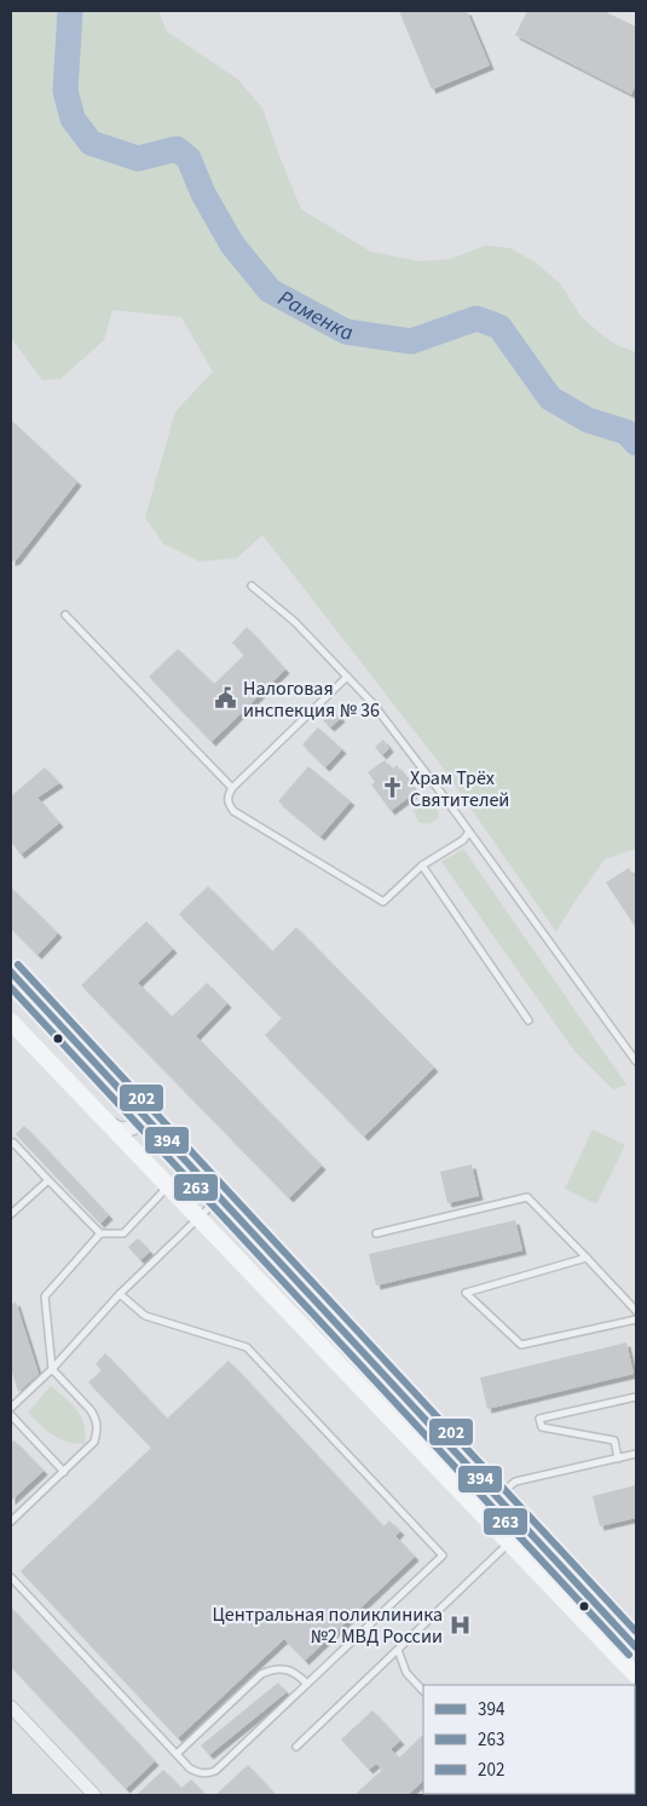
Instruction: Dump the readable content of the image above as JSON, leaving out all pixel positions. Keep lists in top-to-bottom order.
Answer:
{
  "water": ["Раменка"],
  "places": {
    "public building": ["Налоговая инспекция № 36"],
    "church": ["Храм Трёх Святителей"],
    "hospital": ["Центральная поликлиника №2 МВД России"]
  },
  "lines": ["transit line 202", "transit line 394", "transit line 263"],
  "legend": ["394", "263", "202"]
}
